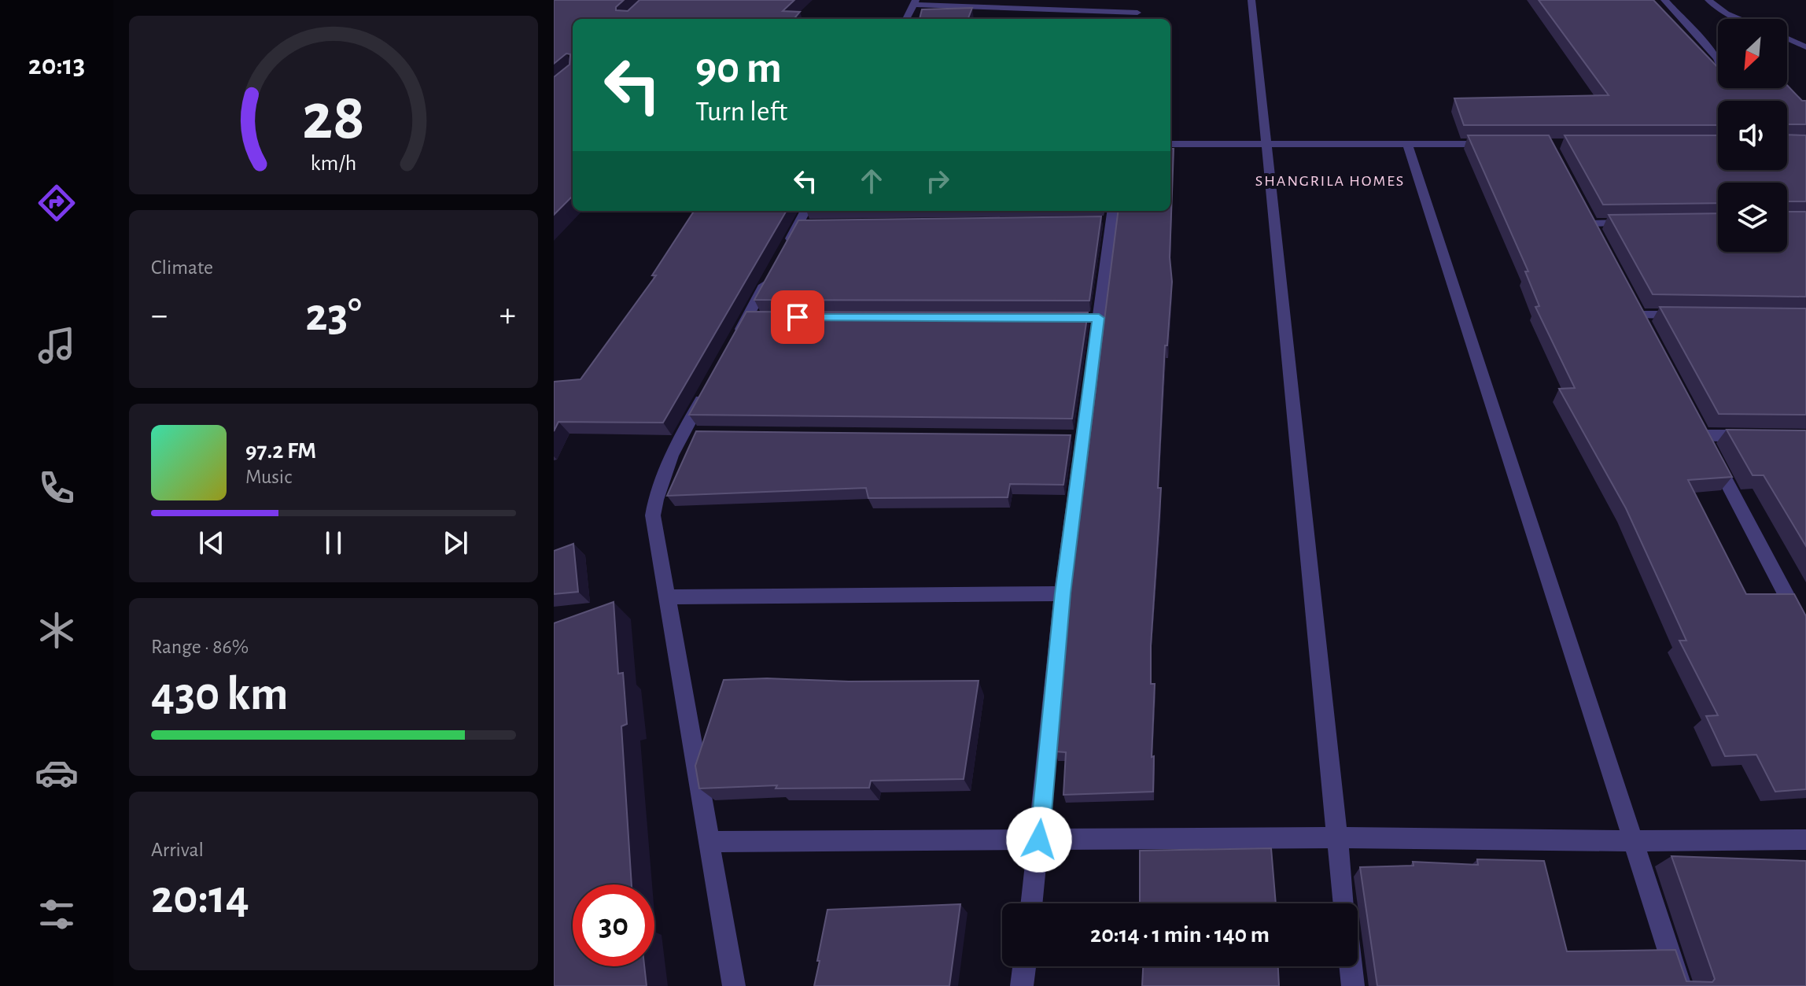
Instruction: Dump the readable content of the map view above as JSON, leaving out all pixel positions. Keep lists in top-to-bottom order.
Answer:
{
  "districts": ["SHANGRILA HOMES"],
  "north": "bottom left",
  "page": {
    "tabs": "20:13",
    "turn": ["90 m", "Turn left"],
    "tile": [
      "Climate",
      ["Range · 86%", "430 km"],
      ["Arrival", "20:14"]
    ],
    "heat": ["−", "23°", "+"],
    "song": ["97.2 FM", "Music"],
    "limit": "30",
    "trip": "20:14 · 1 min · 140 m",
    "gauge": ["28", "km/h"]
  }
}
